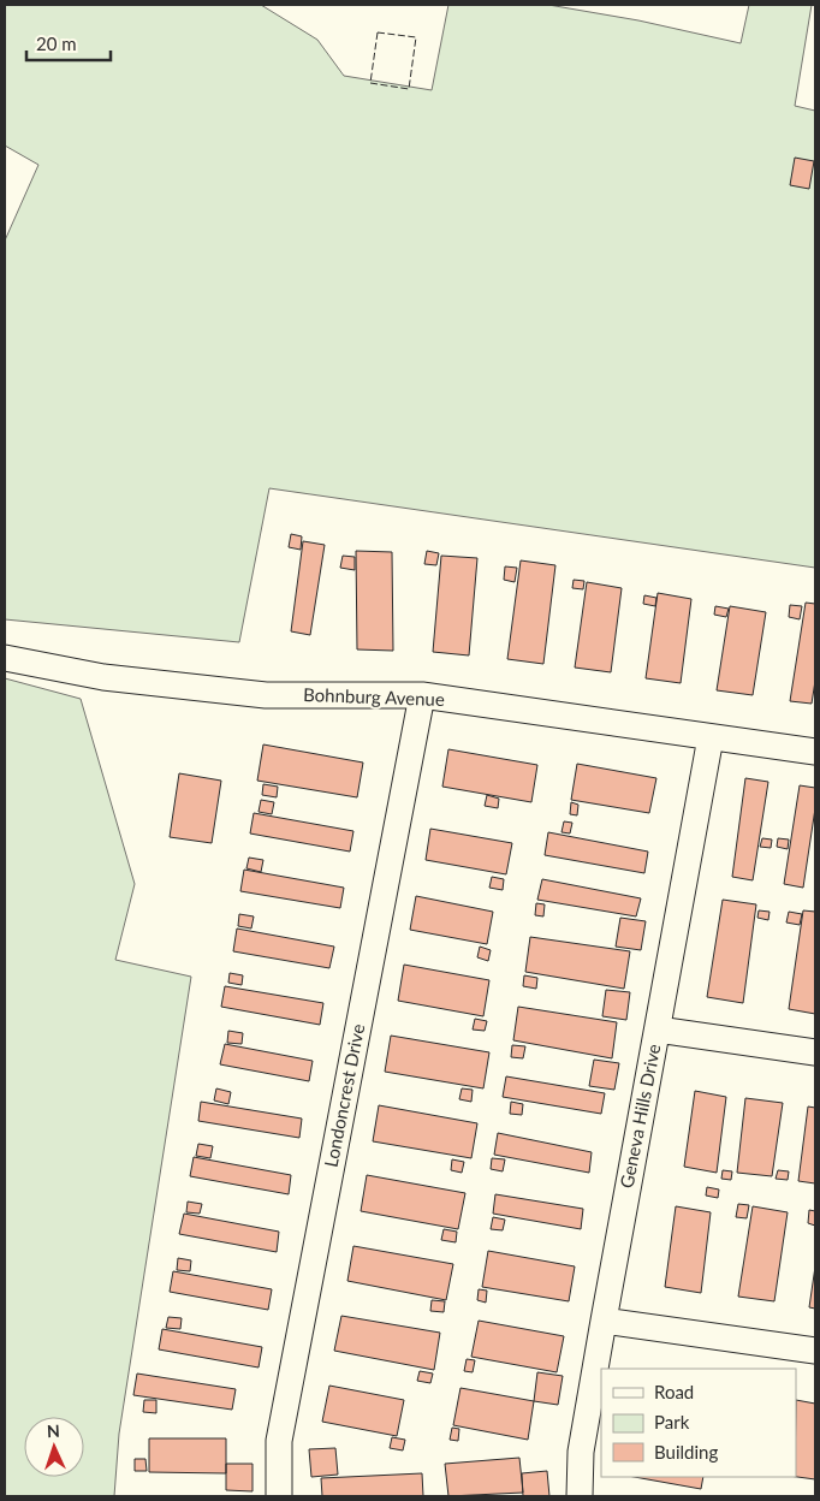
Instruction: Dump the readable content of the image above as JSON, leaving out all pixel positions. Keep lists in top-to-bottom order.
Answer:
{
  "streets": {
    "street": ["Bohnburg Avenue", "Londoncrest Drive", "Geneva Hills Drive"]
  },
  "crossings": [
    ["Bohnburg Avenue", "Londoncrest Drive"],
    ["Bohnburg Avenue", "Geneva Hills Drive"]
  ],
  "legend": ["Road", "Park", "Building"],
  "scale_bar": "20 m",
  "north": "top"
}
